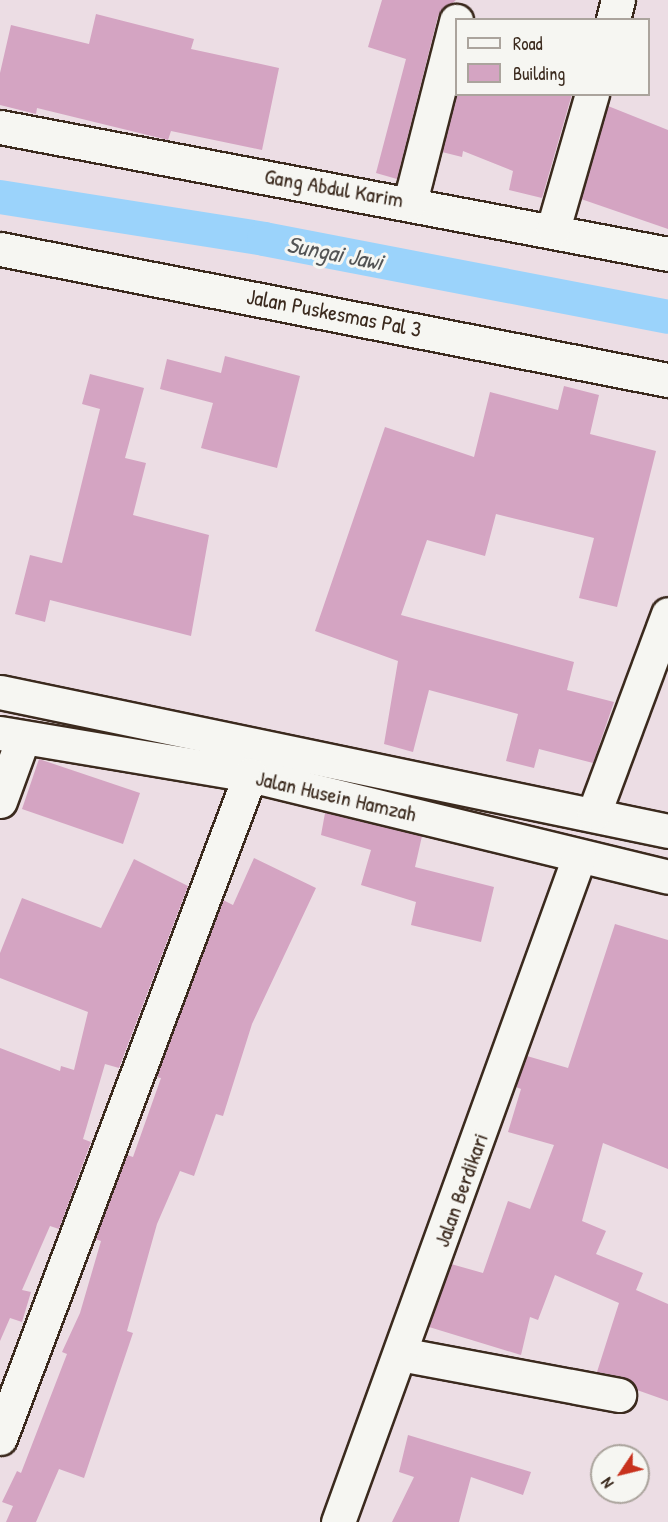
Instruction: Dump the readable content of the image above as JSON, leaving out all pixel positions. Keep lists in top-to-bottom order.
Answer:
{
  "streets": {
    "street": [
      "Gang Abdul Karim",
      "Jalan Puskesmas Pal 3",
      "Jalan Husein Hamzah",
      "Jalan Berdikari"
    ]
  },
  "crossings": [
    ["Jalan Husein Hamzah", "Jalan Berdikari"]
  ],
  "water": ["Sungai Jawi"],
  "legend": ["Road", "Building"],
  "north": "bottom left"
}
